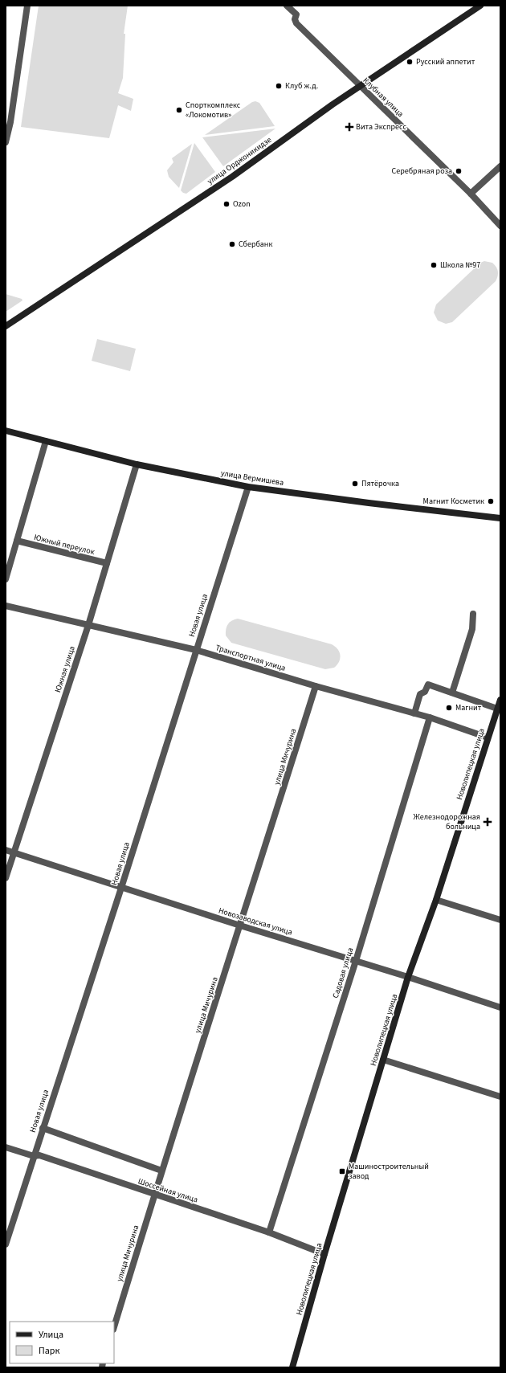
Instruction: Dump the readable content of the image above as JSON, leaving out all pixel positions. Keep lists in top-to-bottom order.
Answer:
{
  "streets": {
    "street": [
      "Клубная улица",
      "улица Орджоникидзе",
      "улица Вермишева",
      "Южный переулок",
      "Новая улица",
      "Транспортная улица",
      "Южная улица",
      "улица Мичурина",
      "Новолипецкая улица",
      "Новозаводская улица",
      "Садовая улица",
      "Шоссейная улица"
    ]
  },
  "crossings": [
    ["Клубная улица", "улица Орджоникидзе"],
    ["улица Вермишева", "Новая улица"],
    ["улица Вермишева", "Южная улица"],
    ["Южный переулок", "Южная улица"],
    ["Новая улица", "Транспортная улица"],
    ["Новая улица", "Новозаводская улица"],
    ["Новая улица", "Шоссейная улица"],
    ["Транспортная улица", "Южная улица"],
    ["Транспортная улица", "улица Мичурина"],
    ["Транспортная улица", "Новолипецкая улица"],
    ["Транспортная улица", "Садовая улица"],
    ["Южная улица", "Новозаводская улица"],
    ["улица Мичурина", "Новозаводская улица"],
    ["улица Мичурина", "Шоссейная улица"],
    ["Новолипецкая улица", "Новозаводская улица"],
    ["Новолипецкая улица", "Шоссейная улица"],
    ["Новозаводская улица", "Садовая улица"],
    ["Садовая улица", "Шоссейная улица"]
  ],
  "places": {
    "other": [
      "Русский аппетит",
      "Клуб ж.д.",
      "Спорткомплекс «Локомотив»",
      "Серебряная роза",
      "Ozon",
      "Сбербанк",
      "Школа №97",
      "Пятёрочка",
      "Магнит Косметик",
      "Магнит"
    ],
    "health": ["Вита Экспресс", "Железнодорожная больница"],
    "transit": ["Машиностроительный завод"]
  },
  "legend": ["Улица", "Парк"]
}
